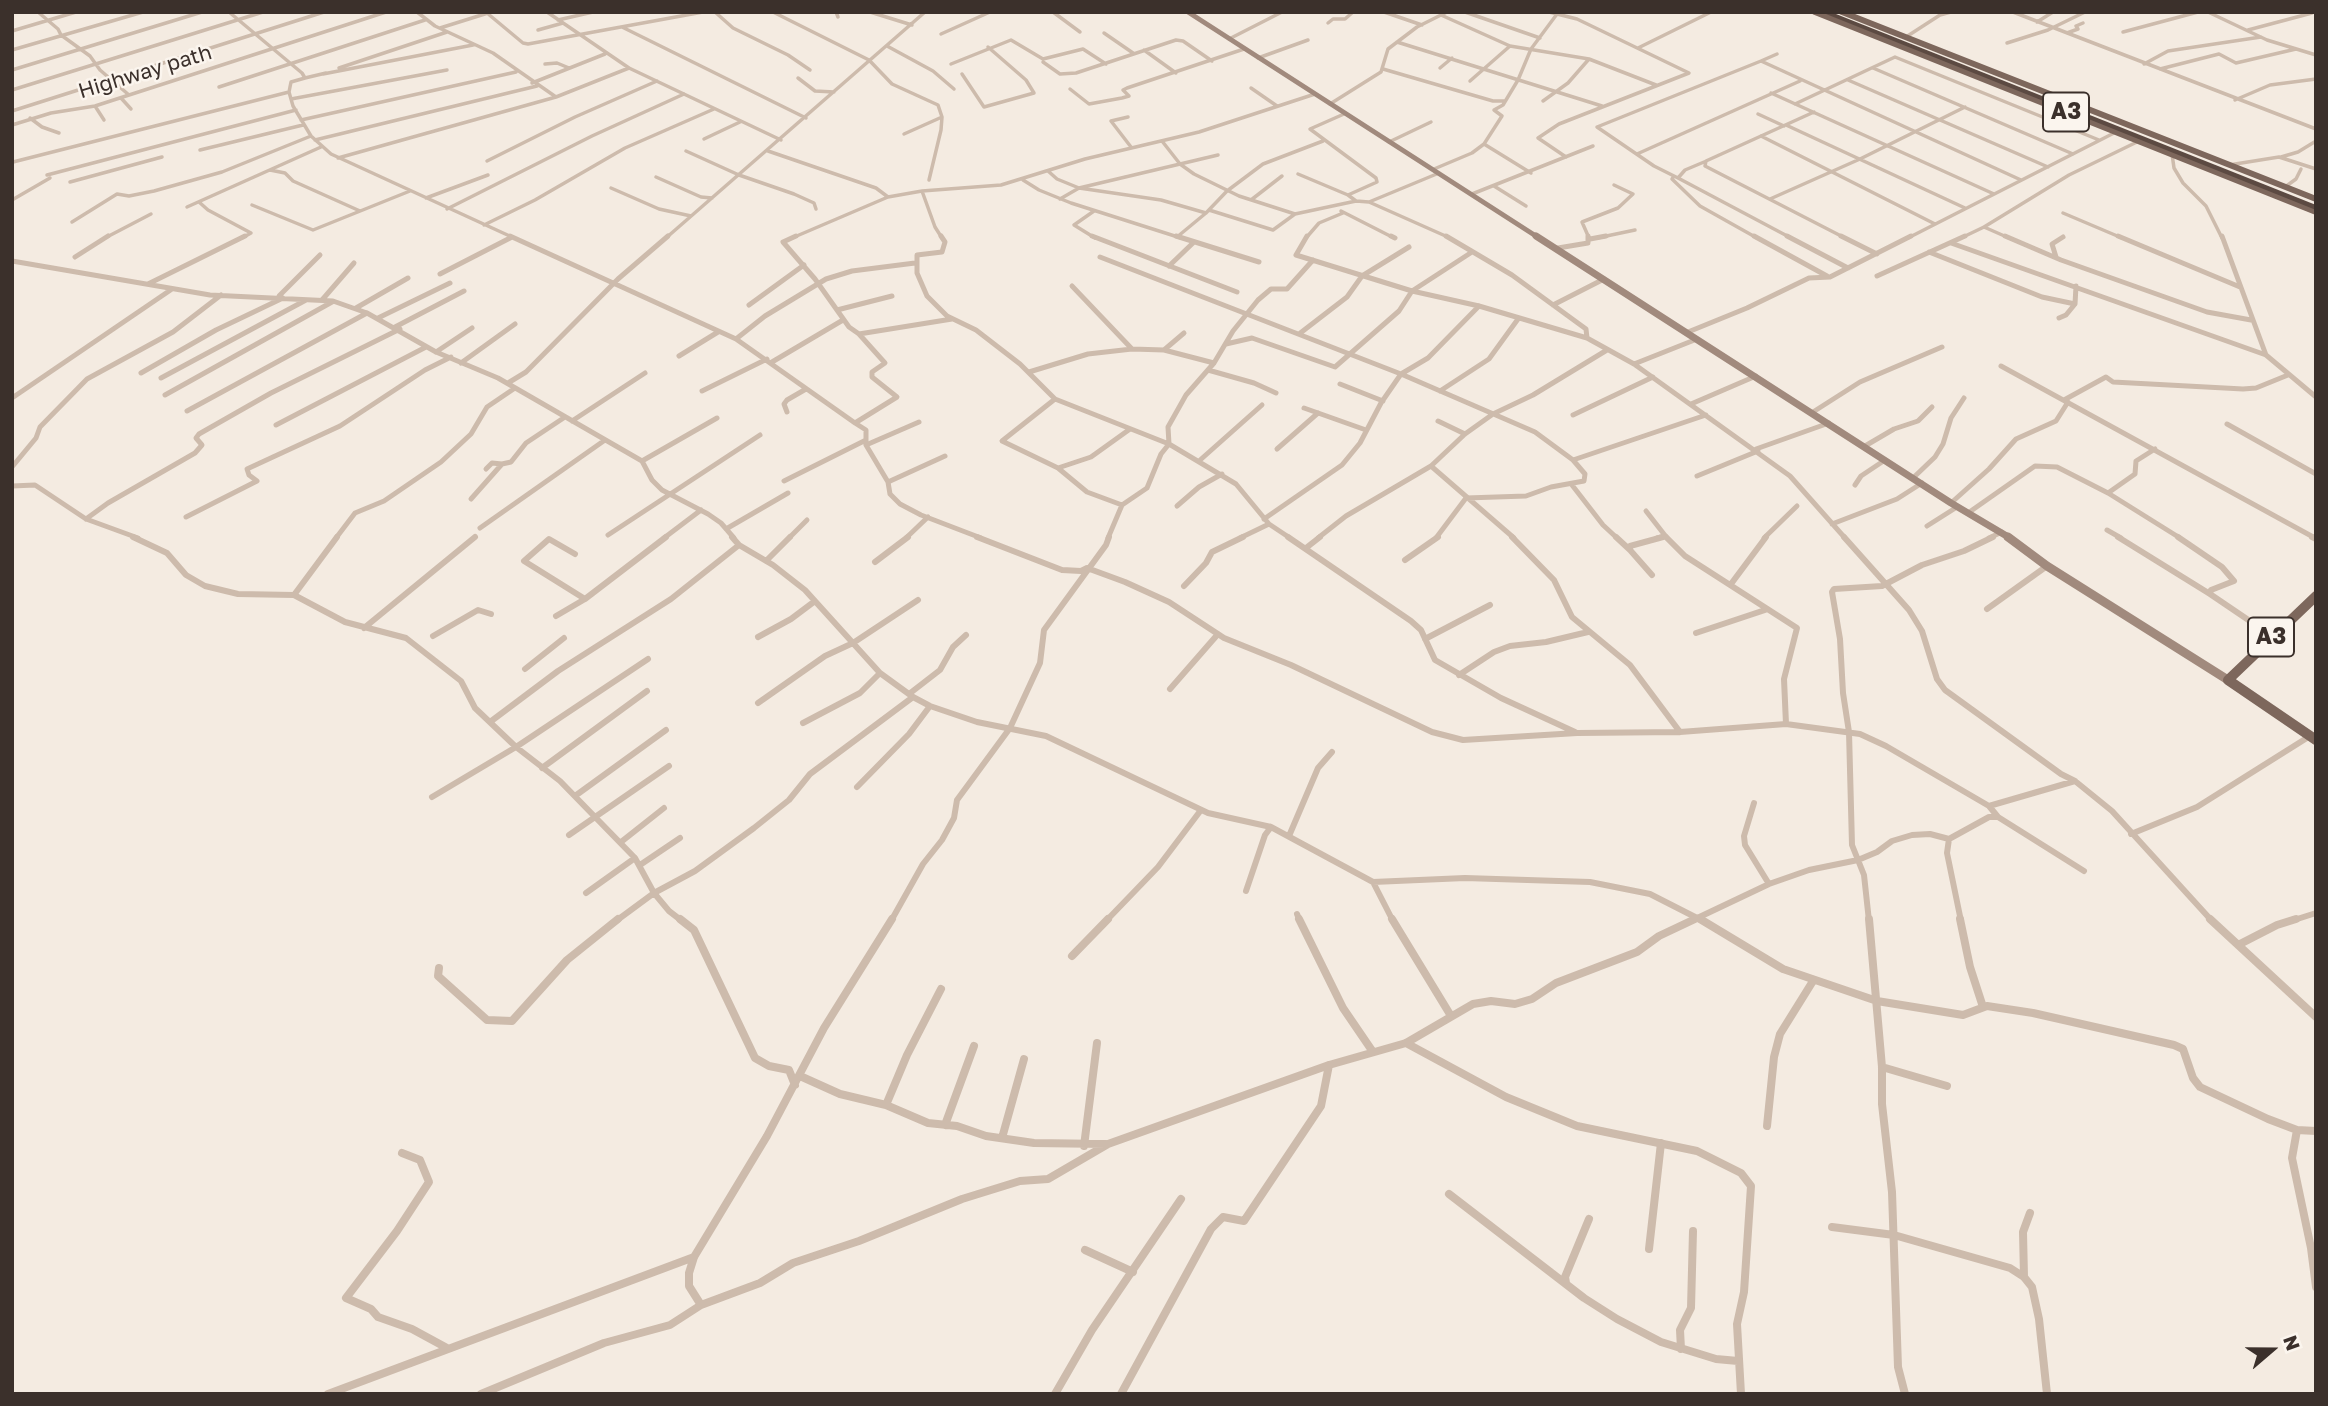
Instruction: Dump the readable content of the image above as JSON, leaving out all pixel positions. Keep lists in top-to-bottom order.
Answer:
{
  "streets": {
    "main road": ["A3"],
    "street": ["Highway path"]
  },
  "north": "right"
}
